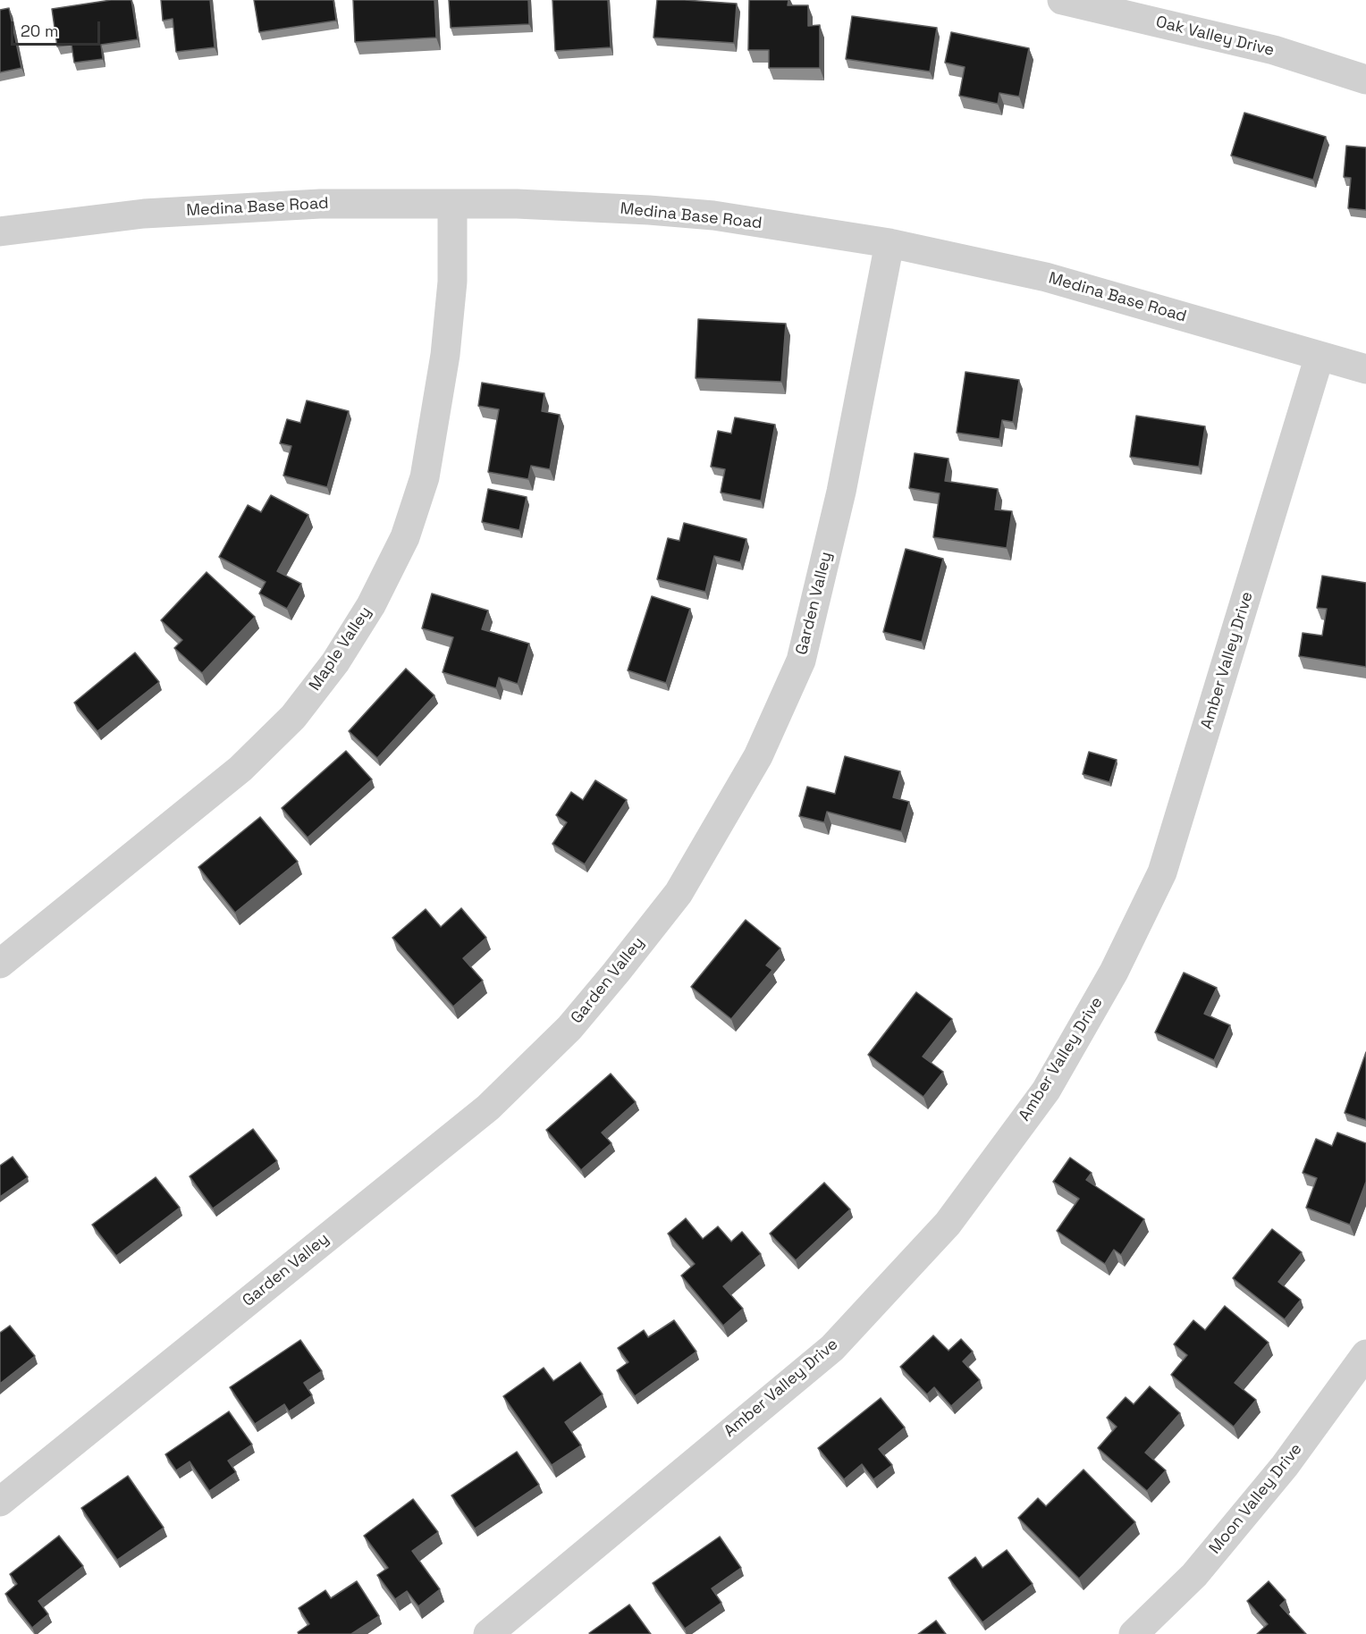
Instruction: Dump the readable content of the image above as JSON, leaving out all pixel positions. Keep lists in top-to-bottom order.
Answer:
{
  "streets": {
    "street": [
      "Oak Valley Drive",
      "Medina Base Road",
      "Garden Valley",
      "Maple Valley",
      "Amber Valley Drive",
      "Moon Valley Drive"
    ]
  },
  "crossings": [
    ["Medina Base Road", "Garden Valley"],
    ["Medina Base Road", "Maple Valley"],
    ["Medina Base Road", "Amber Valley Drive"]
  ],
  "scale_bar": "20 m"
}
